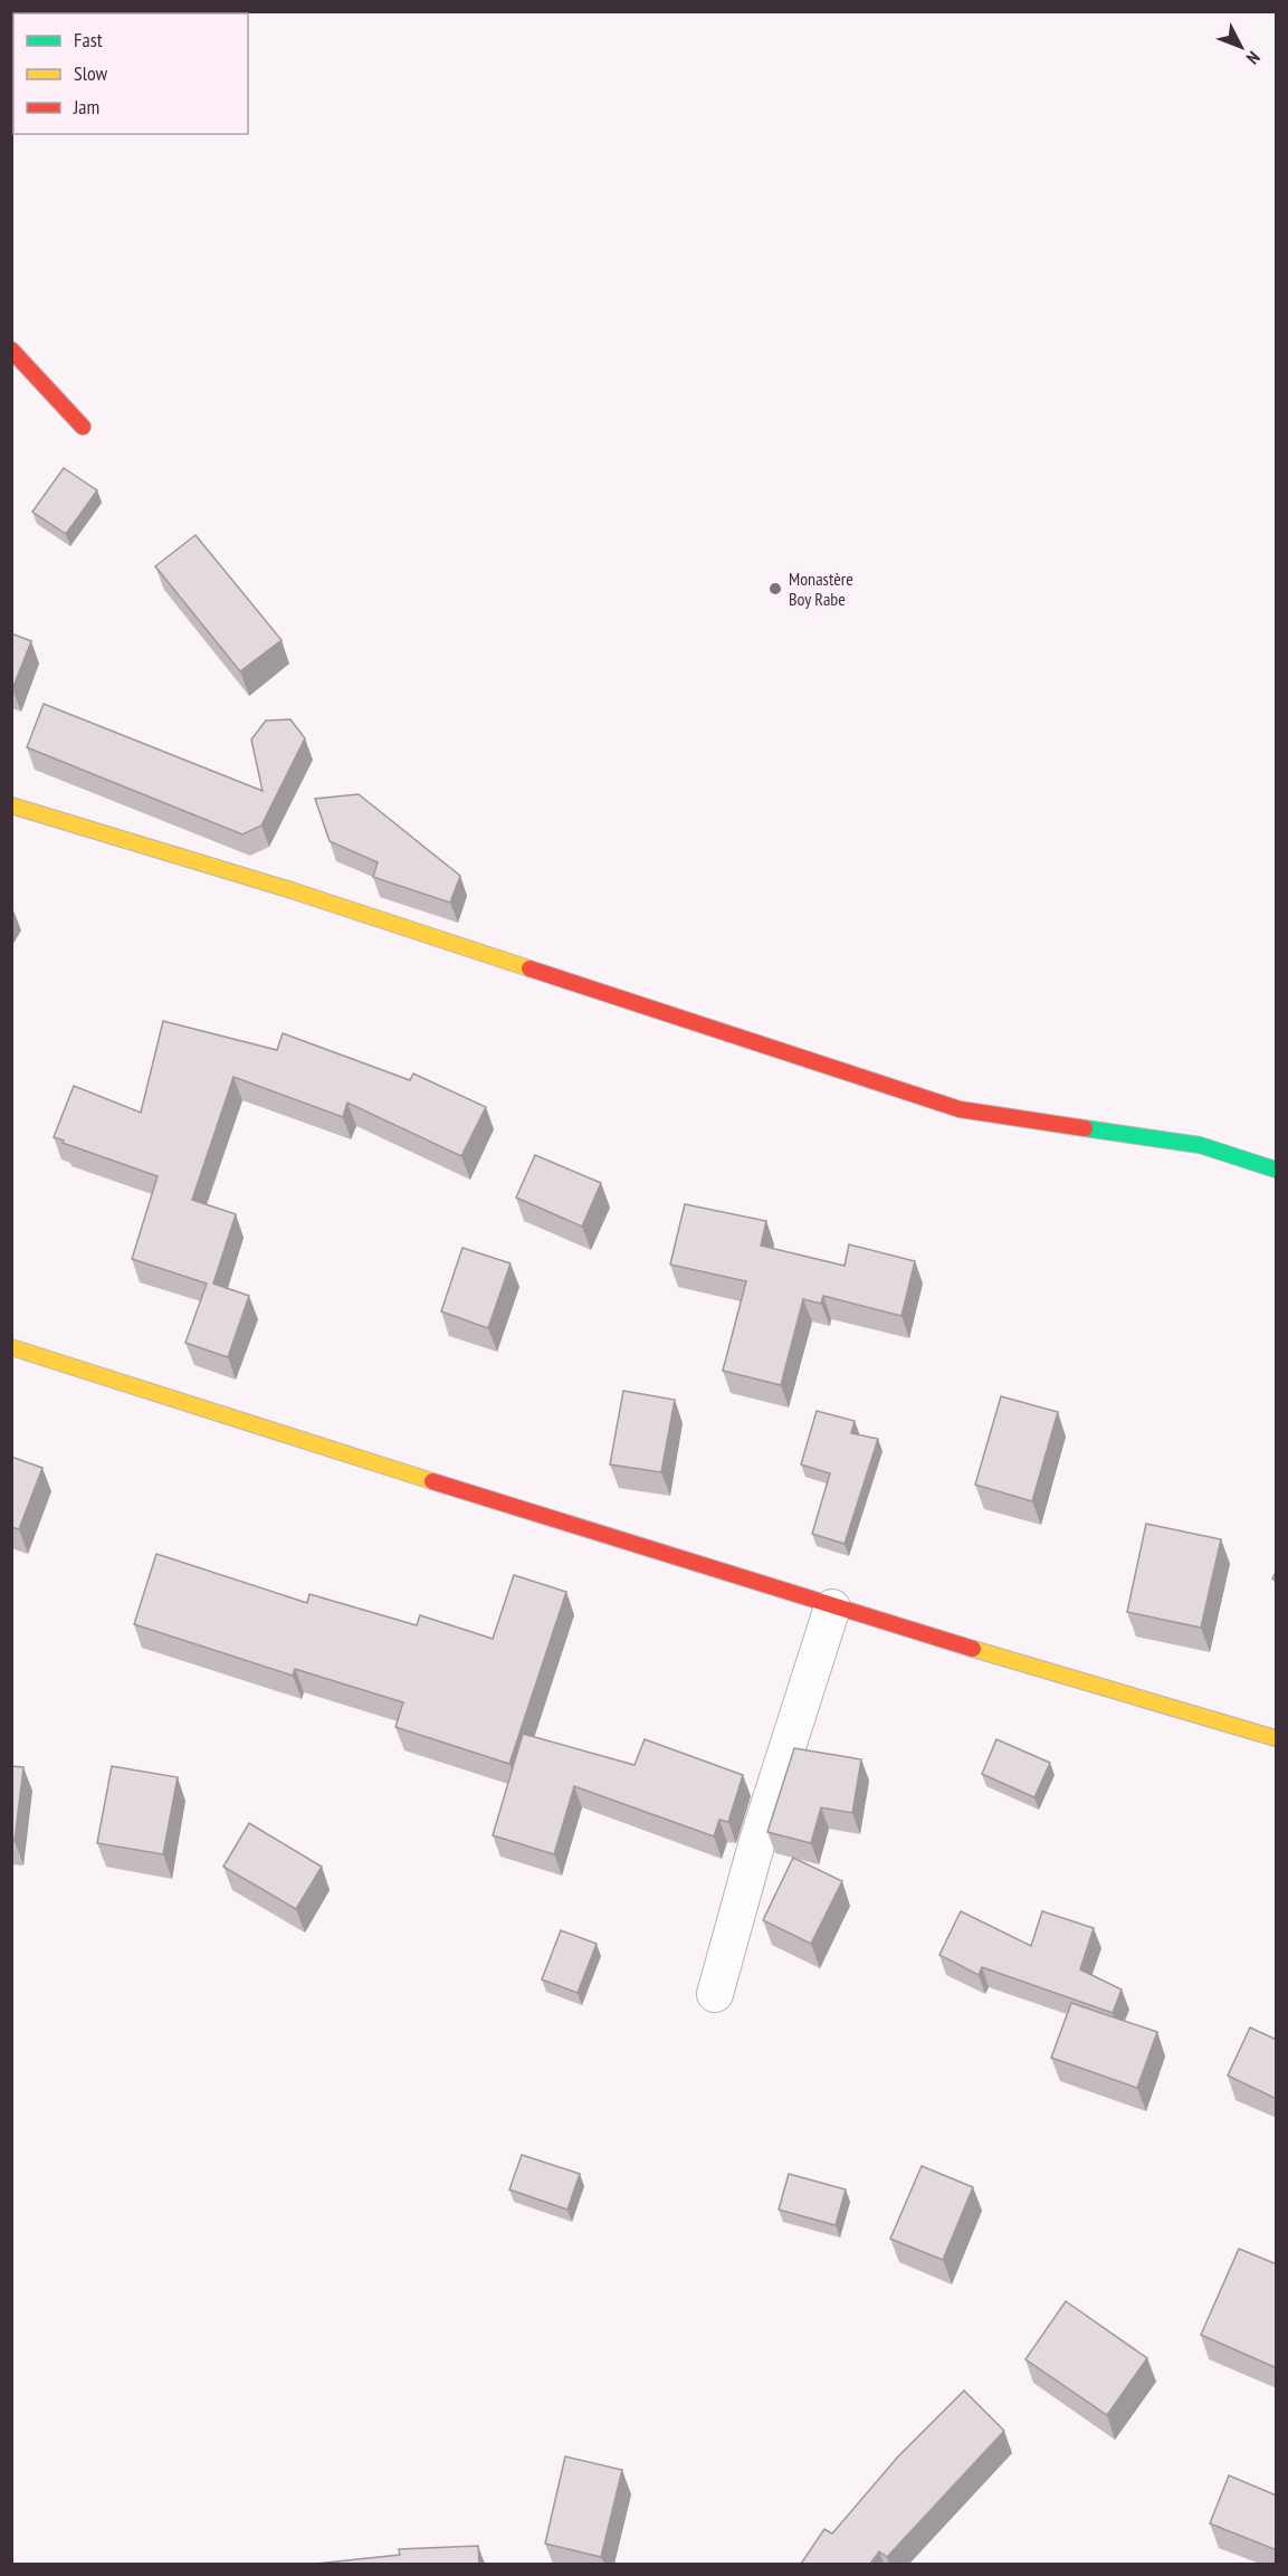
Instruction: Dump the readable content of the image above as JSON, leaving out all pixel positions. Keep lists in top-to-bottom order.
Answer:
{
  "places": ["Monastère Boy Rabe"],
  "legend": ["Fast", "Slow", "Jam"],
  "north": "bottom right"
}
